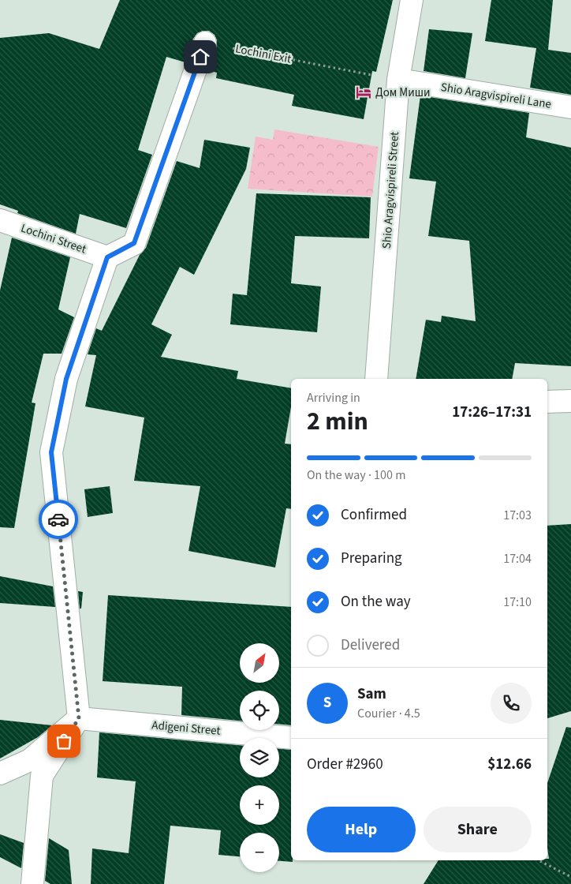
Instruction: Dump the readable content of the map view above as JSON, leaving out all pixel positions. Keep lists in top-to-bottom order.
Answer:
{
  "streets": {
    "street": [
      "Shio Aragvispireli Lane",
      "Shio Aragvispireli Street",
      "Lochini Street",
      "Adigeni Street"
    ],
    "path": ["Lochini Exit"]
  },
  "crossings": [
    ["Lochini Exit", "Shio Aragvispireli Lane"],
    ["Lochini Exit", "Shio Aragvispireli Street"],
    ["Shio Aragvispireli Lane", "Shio Aragvispireli Street"]
  ],
  "places": {
    "hotel": ["Дом Миши"]
  },
  "north": "top right",
  "page": {
    "heading": ["2 min", "Arriving in", "17:26–17:31"],
    "panel": [
      "Sam",
      "Courier · 4.5",
      "Order #2960",
      "$12.66"
    ],
    "bar": "On the way · 100 m",
    "list": [
      ["Confirmed", "17:03"],
      ["Preparing", "17:04"],
      ["On the way", "17:10"],
      "Delivered"
    ],
    "map_buttons": ["+", "−"],
    "round": "S",
    "buttons": ["Help", "Share"]
  }
}
